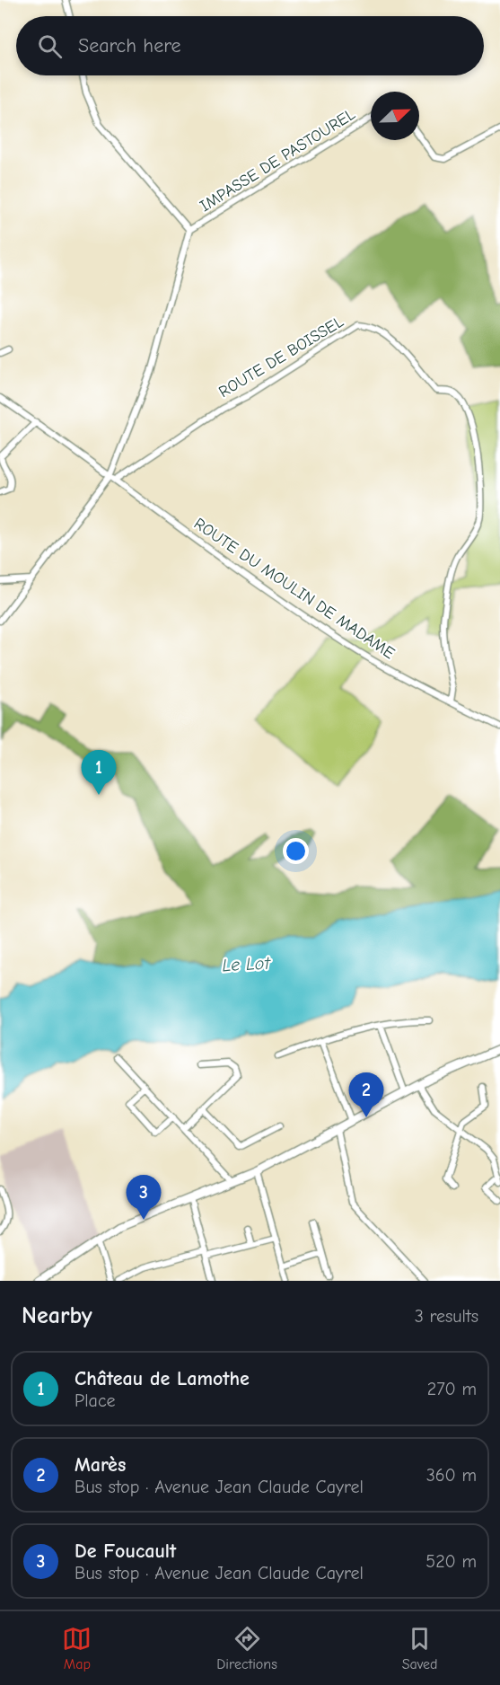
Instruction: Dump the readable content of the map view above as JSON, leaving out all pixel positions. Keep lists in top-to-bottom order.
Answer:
{
  "streets": {
    "street": ["IMPASSE DE PASTOUREL", "ROUTE DE BOISSEL", "ROUTE DU MOULIN DE MADAME"]
  },
  "crossings": [
    ["ROUTE DE BOISSEL", "ROUTE DU MOULIN DE MADAME"]
  ],
  "water": ["Le Lot"],
  "north": "top right",
  "page": {
    "search": "Search here",
    "pins": ["1", "2", "3"],
    "heading": ["Nearby", "3 results"],
    "list": [
      {
        "mark": "1",
        "name": "Château de Lamothe",
        "note": "Place",
        "value": "270 m"
      },
      {
        "mark": "2",
        "name": "Marès",
        "note": "Bus stop · Avenue Jean Claude Cayrel",
        "value": "360 m"
      },
      {
        "mark": "3",
        "name": "De Foucault",
        "note": "Bus stop · Avenue Jean Claude Cayrel",
        "value": "520 m"
      }
    ],
    "nav": ["Map", "Directions", "Saved"]
  }
}
